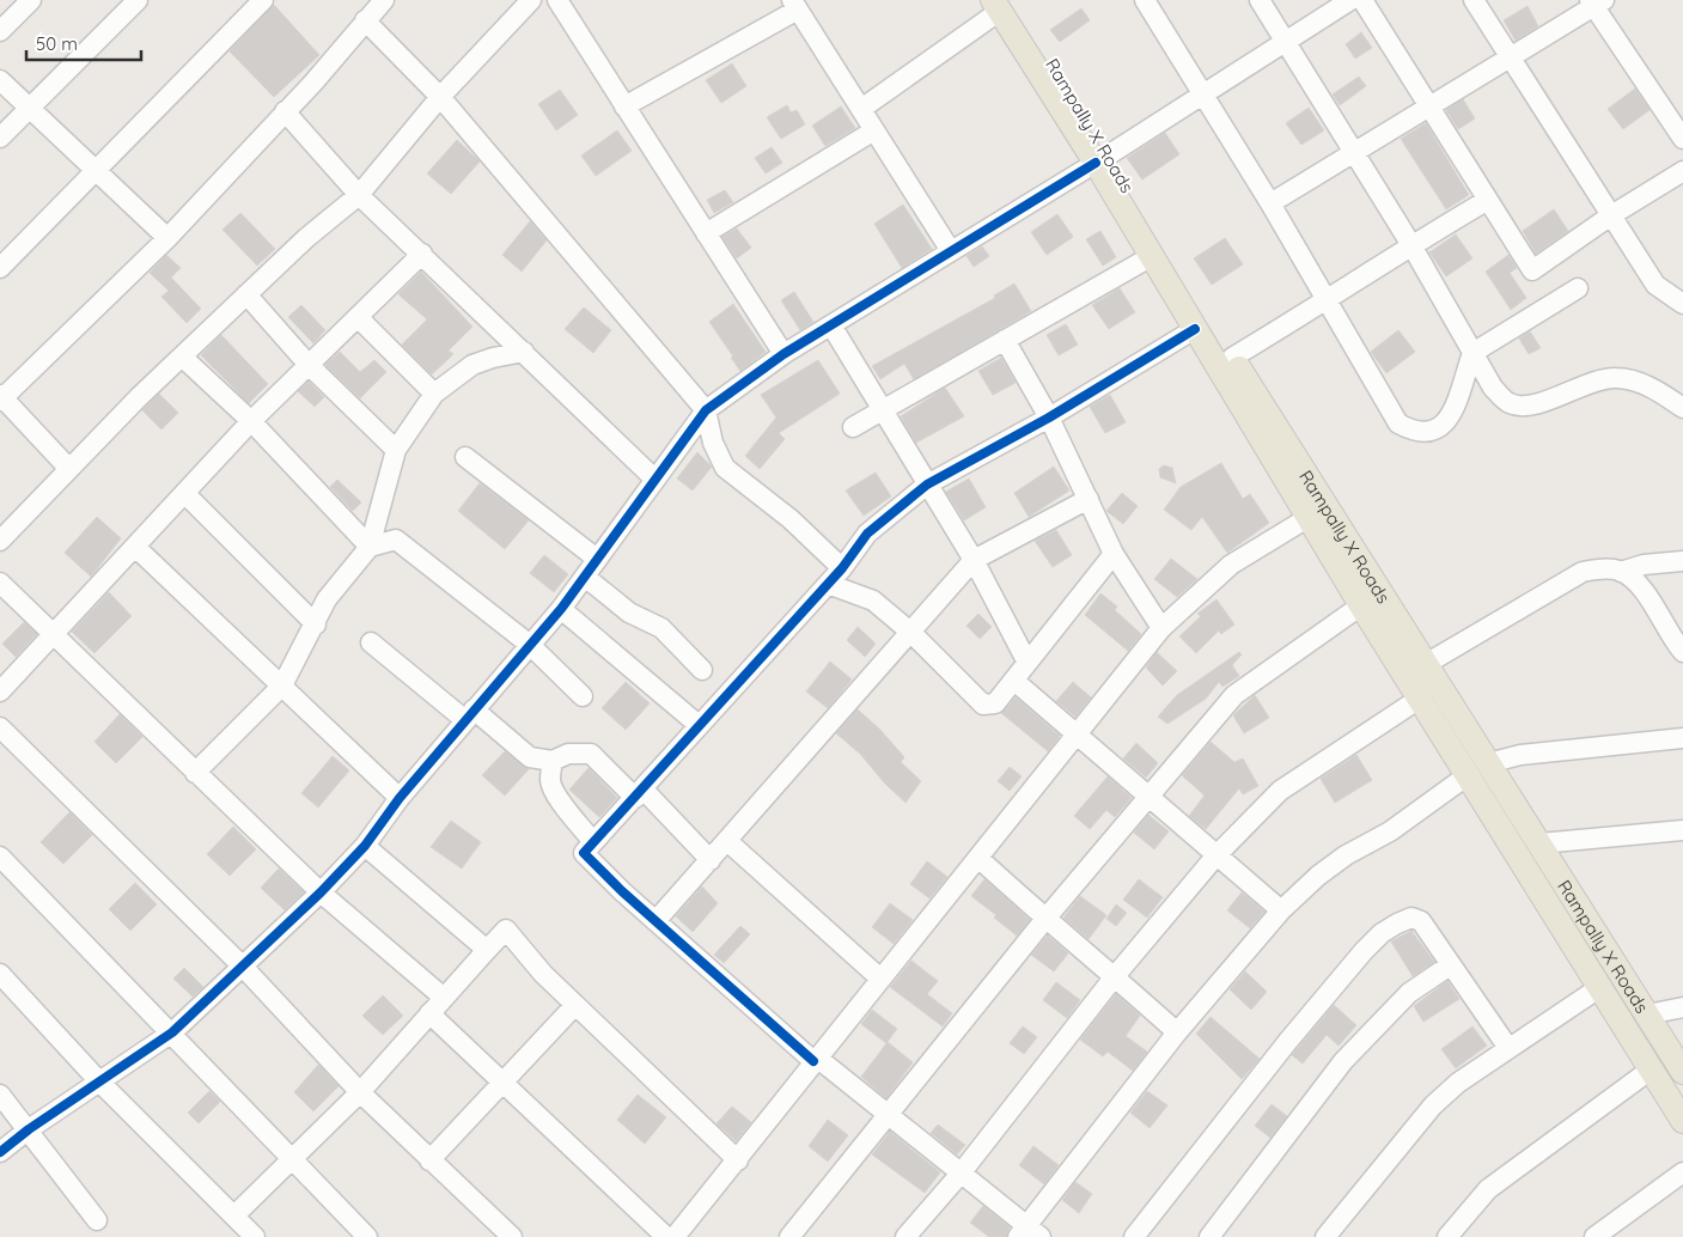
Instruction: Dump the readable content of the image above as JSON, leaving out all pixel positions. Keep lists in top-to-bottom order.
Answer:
{
  "streets": {
    "main road": ["Rampally X Roads"]
  },
  "scale_bar": "50 m"
}
